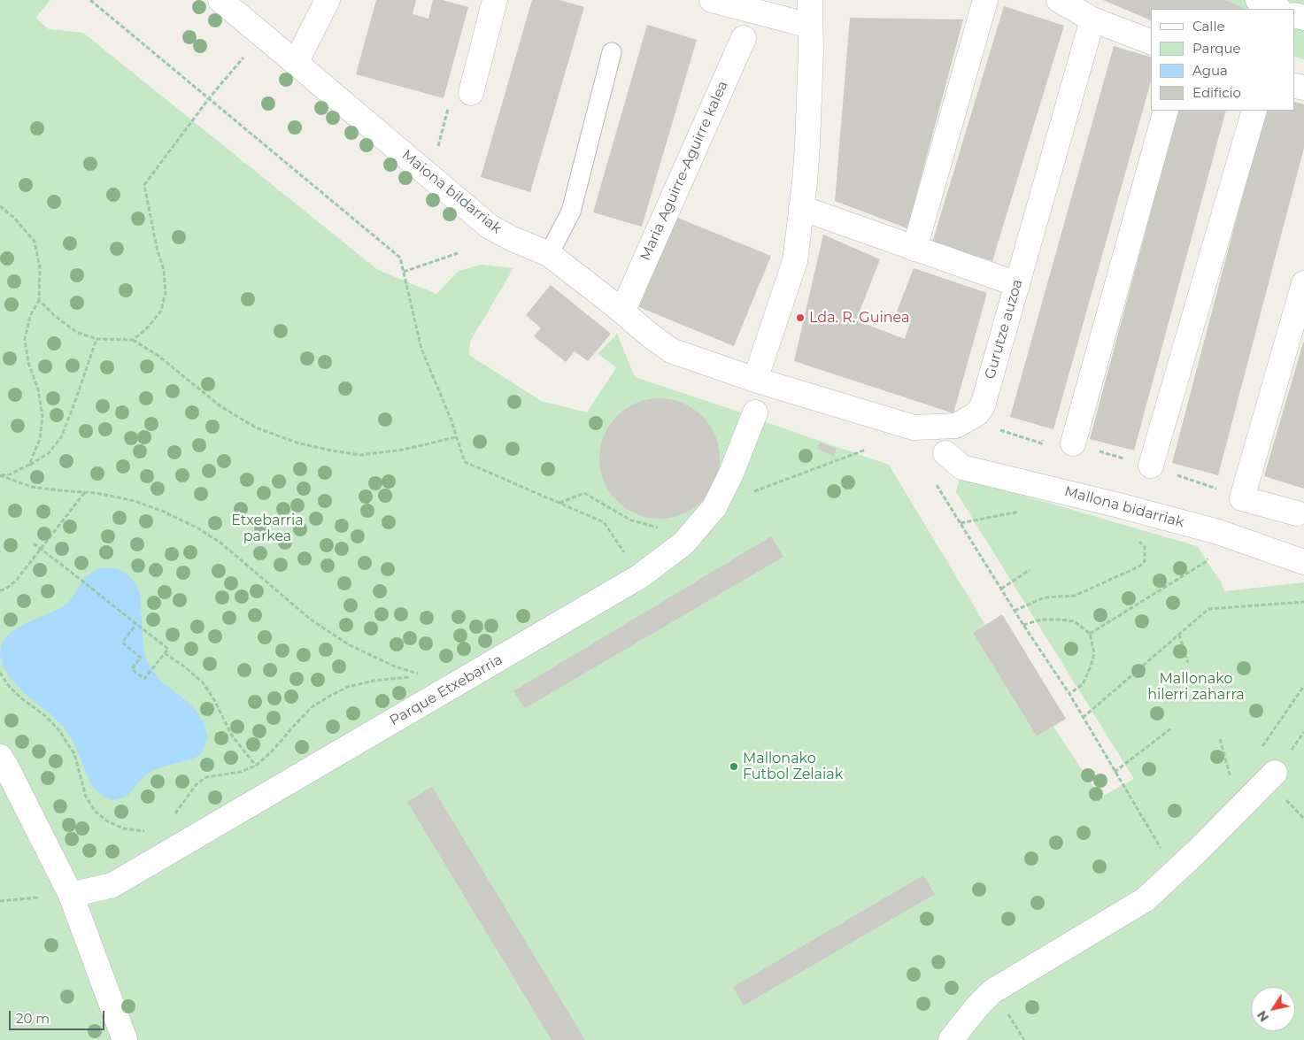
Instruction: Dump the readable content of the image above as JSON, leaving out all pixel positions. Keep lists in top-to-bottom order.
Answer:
{
  "streets": {
    "street": [
      "Maria Aguirre-Aguirre kalea",
      "Maiona bildarriak",
      "Gurutze auzoa",
      "Mallona bidarriak",
      "Parque Etxebarria"
    ]
  },
  "crossings": [
    ["Maiona bildarriak", "Gurutze auzoa"]
  ],
  "parks": ["Etxebarria parkea", "Mallonako hilerri zaharra"],
  "places": ["Lda. R. Guinea", "Mallonako Futbol Zelaiak"],
  "legend": [
    "Calle",
    "Parque",
    "Agua",
    "Edificio"
  ],
  "scale_bar": "20 m",
  "north": "bottom left"
}
